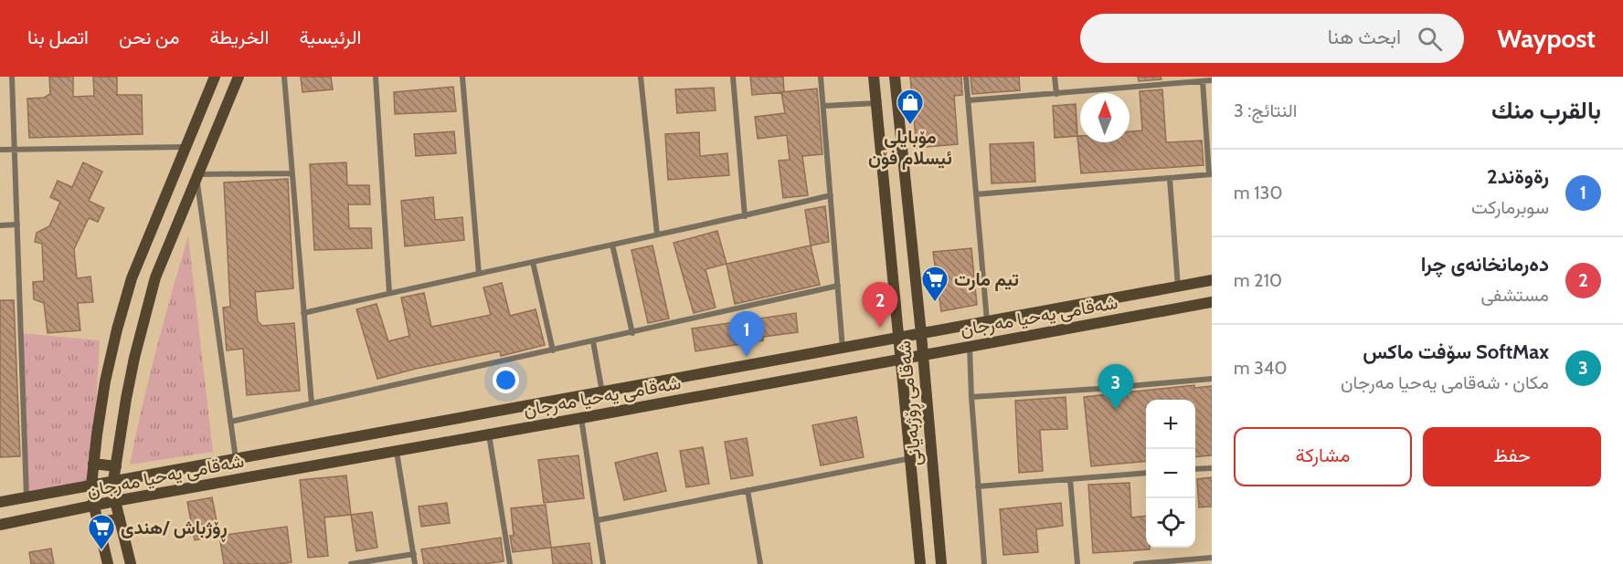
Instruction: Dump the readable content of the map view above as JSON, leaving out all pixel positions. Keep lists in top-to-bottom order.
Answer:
{
  "streets": {
    "street": ["شەقامی یەحیا مەرجان", "شەقامی ڕۆژبەیانی"]
  },
  "crossings": [
    ["شەقامی یەحیا مەرجان", "شەقامی ڕۆژبەیانی"]
  ],
  "places": {
    "shop": ["مۆبایلی ئیسلام فۆن"],
    "supermarket": ["تیم مارت", "ڕۆژباش /ھندی"]
  },
  "north": "top",
  "page": {
    "header": "Waypost",
    "search": "ابحث هنا",
    "nav": [
      "الرئيسية",
      "الخريطة",
      "من نحن",
      "اتصل بنا"
    ],
    "heading": ["بالقرب منك", "النتائج: 3"],
    "list": [
      {
        "mark": "1",
        "name": "رةوةند2",
        "note": "سوبرماركت",
        "value": "130 m"
      },
      {
        "mark": "2",
        "name": "دەرمانخانەی چرا",
        "note": "مستشفى",
        "value": "210 m"
      },
      {
        "mark": "3",
        "name": "SoftMax سۆفت ماکس",
        "note": "مكان · شەقامی یەحیا مەرجان",
        "value": "340 m"
      }
    ],
    "pins": ["2", "1", "3"],
    "map_buttons": ["+", "−"],
    "buttons": ["حفظ", "مشاركة"]
  }
}
